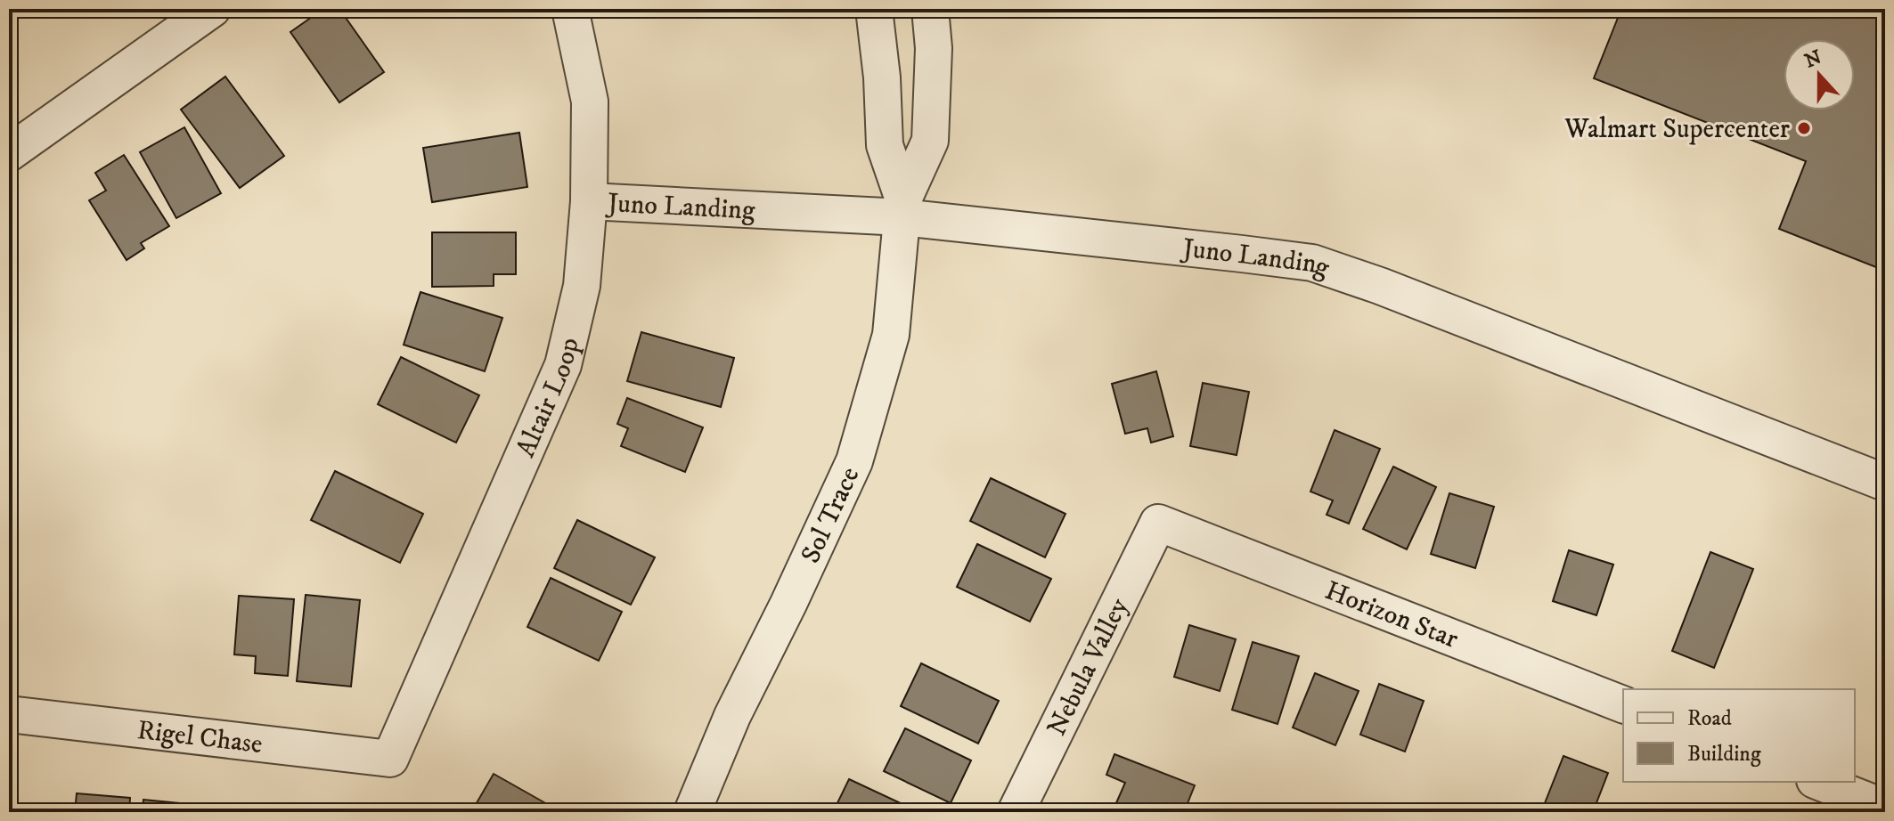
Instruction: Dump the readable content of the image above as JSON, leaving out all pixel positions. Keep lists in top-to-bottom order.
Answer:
{
  "streets": {
    "street": [
      "Juno Landing",
      "Altair Loop",
      "Sol Trace",
      "Horizon Star",
      "Nebula Valley",
      "Rigel Chase"
    ]
  },
  "crossings": [
    ["Juno Landing", "Altair Loop"],
    ["Juno Landing", "Sol Trace"],
    ["Altair Loop", "Rigel Chase"],
    ["Horizon Star", "Nebula Valley"]
  ],
  "places": ["Walmart Supercenter"],
  "legend": ["Road", "Building"],
  "north": "top"
}
